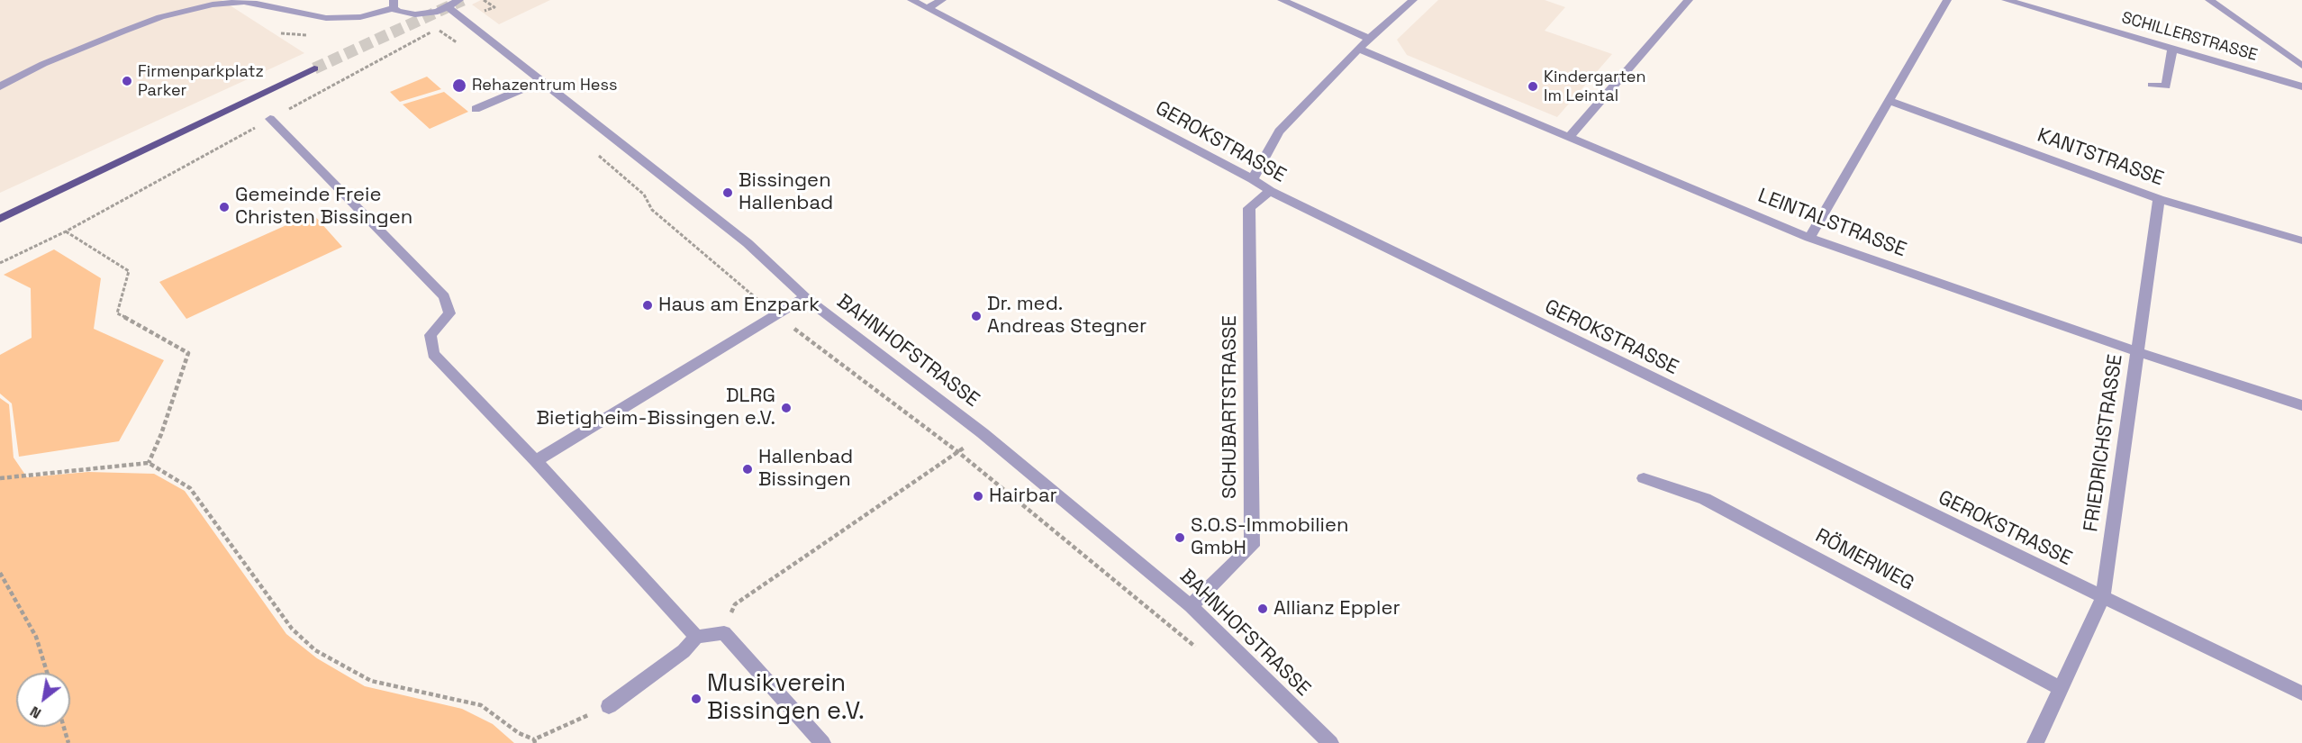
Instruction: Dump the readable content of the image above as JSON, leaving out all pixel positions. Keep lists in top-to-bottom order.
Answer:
{
  "streets": {
    "street": [
      "SCHILLERSTRASSE",
      "GEROKSTRASSE",
      "KANTSTRASSE",
      "LEINTALSTRASSE",
      "BAHNHOFSTRASSE",
      "SCHUBARTSTRASSE",
      "FRIEDRICHSTRASSE",
      "RÖMERWEG"
    ]
  },
  "crossings": [
    ["GEROKSTRASSE", "SCHUBARTSTRASSE"],
    ["GEROKSTRASSE", "FRIEDRICHSTRASSE"],
    ["KANTSTRASSE", "FRIEDRICHSTRASSE"],
    ["LEINTALSTRASSE", "FRIEDRICHSTRASSE"],
    ["BAHNHOFSTRASSE", "SCHUBARTSTRASSE"],
    ["FRIEDRICHSTRASSE", "RÖMERWEG"]
  ],
  "places": [
    "Firmenparkplatz Parker",
    "Rehazentrum Hess",
    "Kindergarten Im Leintal",
    "Bissingen Hallenbad",
    "Gemeinde Freie Christen Bissingen",
    "Haus am Enzpark",
    "Dr. med. Andreas Stegner",
    "DLRG Bietigheim-Bissingen e.V.",
    "Hallenbad Bissingen",
    "Hairbar",
    "S.O.S-Immobilien GmbH",
    "Allianz Eppler",
    "Musikverein Bissingen e.V."
  ],
  "north": "bottom left"
}
